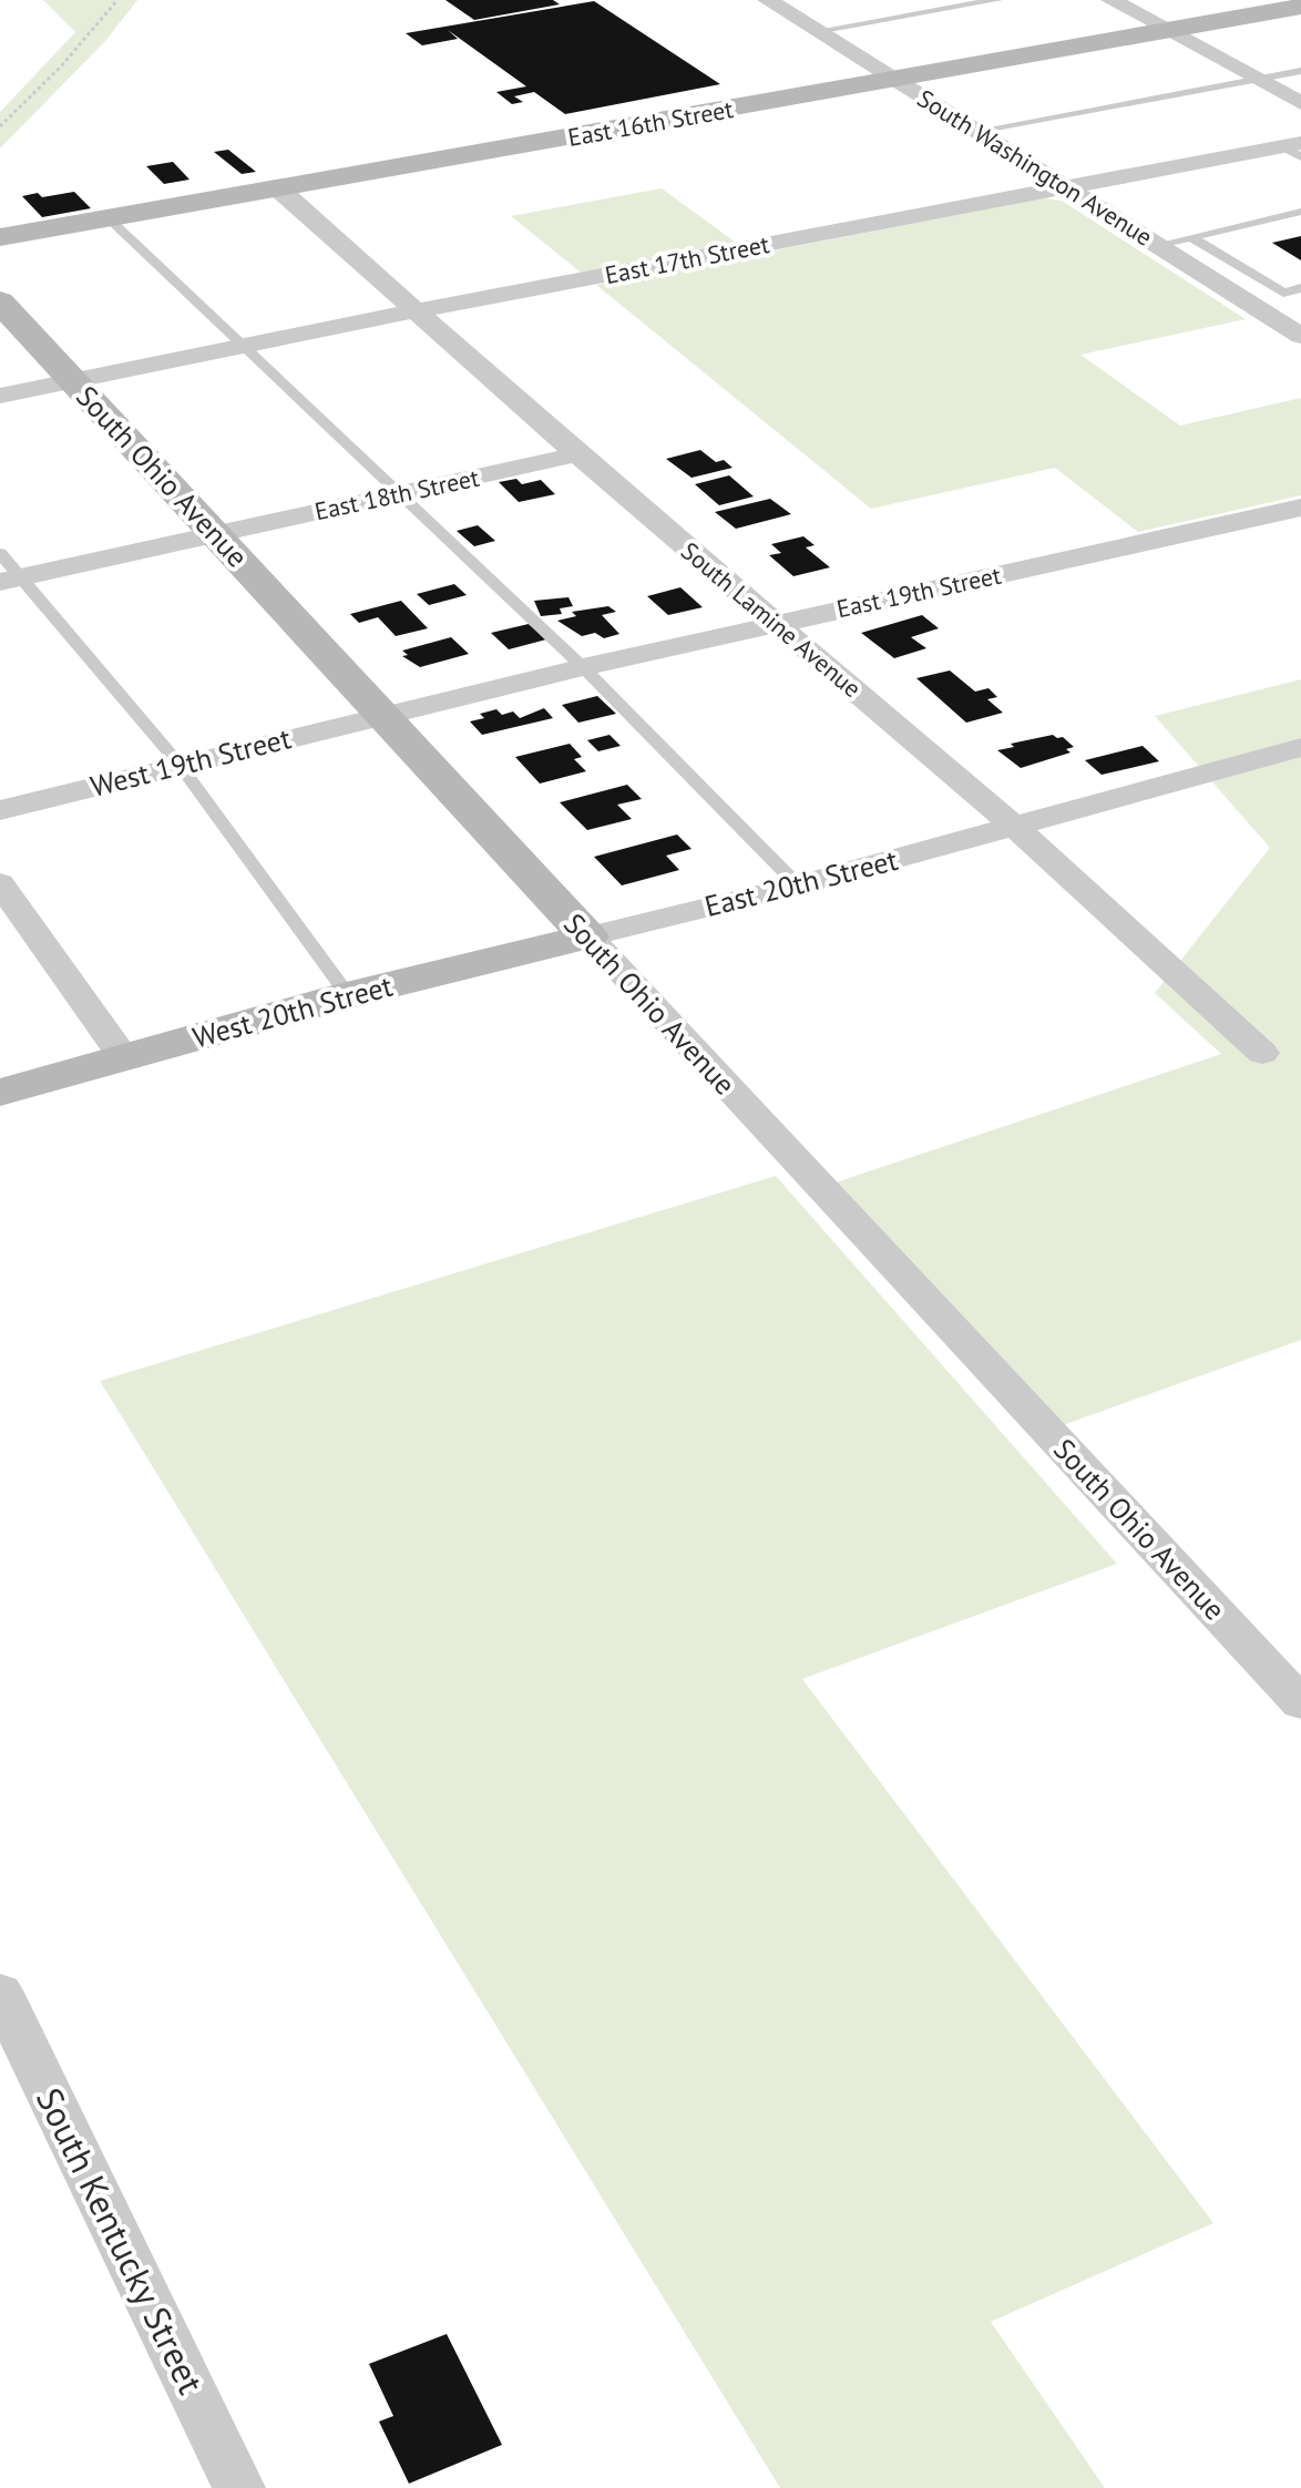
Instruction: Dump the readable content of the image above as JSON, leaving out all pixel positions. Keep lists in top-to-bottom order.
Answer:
{
  "streets": {
    "street": [
      "East 16th Street",
      "South Washington Avenue",
      "East 17th Street",
      "South Ohio Avenue",
      "East 18th Street",
      "East 19th Street",
      "South Lamine Avenue",
      "West 19th Street",
      "East 20th Street",
      "West 20th Street",
      "South Kentucky Street"
    ]
  },
  "crossings": [
    ["East 16th Street", "South Washington Avenue"],
    ["East 16th Street", "South Lamine Avenue"],
    ["South Washington Avenue", "East 17th Street"],
    ["East 17th Street", "South Ohio Avenue"],
    ["East 17th Street", "South Lamine Avenue"],
    ["South Ohio Avenue", "East 18th Street"],
    ["South Ohio Avenue", "East 19th Street"],
    ["South Ohio Avenue", "West 19th Street"],
    ["South Ohio Avenue", "East 20th Street"],
    ["South Ohio Avenue", "West 20th Street"],
    ["East 18th Street", "South Lamine Avenue"],
    ["East 19th Street", "South Lamine Avenue"],
    ["East 19th Street", "West 19th Street"],
    ["South Lamine Avenue", "East 20th Street"],
    ["East 20th Street", "West 20th Street"]
  ]
}
